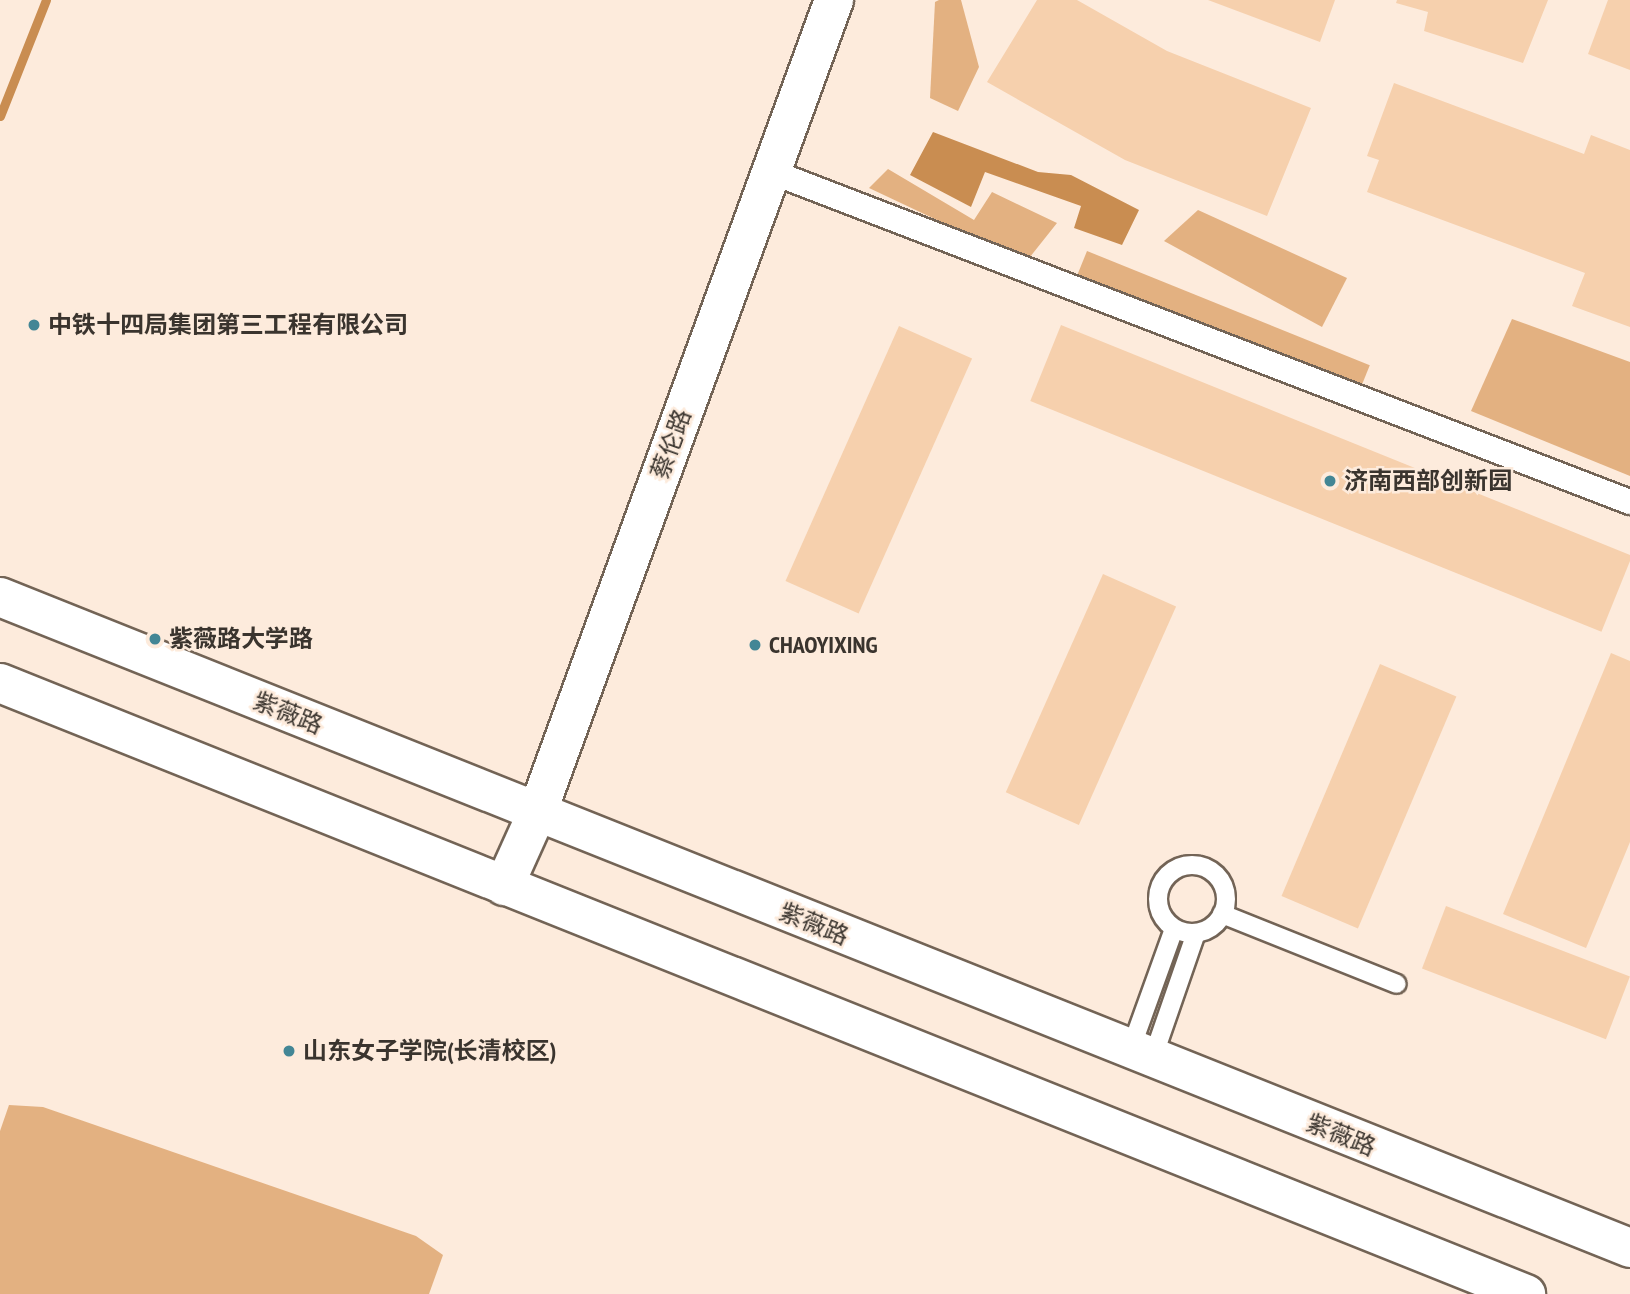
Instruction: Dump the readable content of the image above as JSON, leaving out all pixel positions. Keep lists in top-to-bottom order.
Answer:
{
  "streets": {
    "main road": ["蔡伦路", "紫薇路"]
  },
  "crossings": [
    ["蔡伦路", "紫薇路"]
  ],
  "places": [
    "中铁十四局集团第三工程有限公司",
    "济南西部创新园",
    "紫薇路大学路",
    "CHAOYIXING",
    "山东女子学院(长清校区)"
  ]
}
